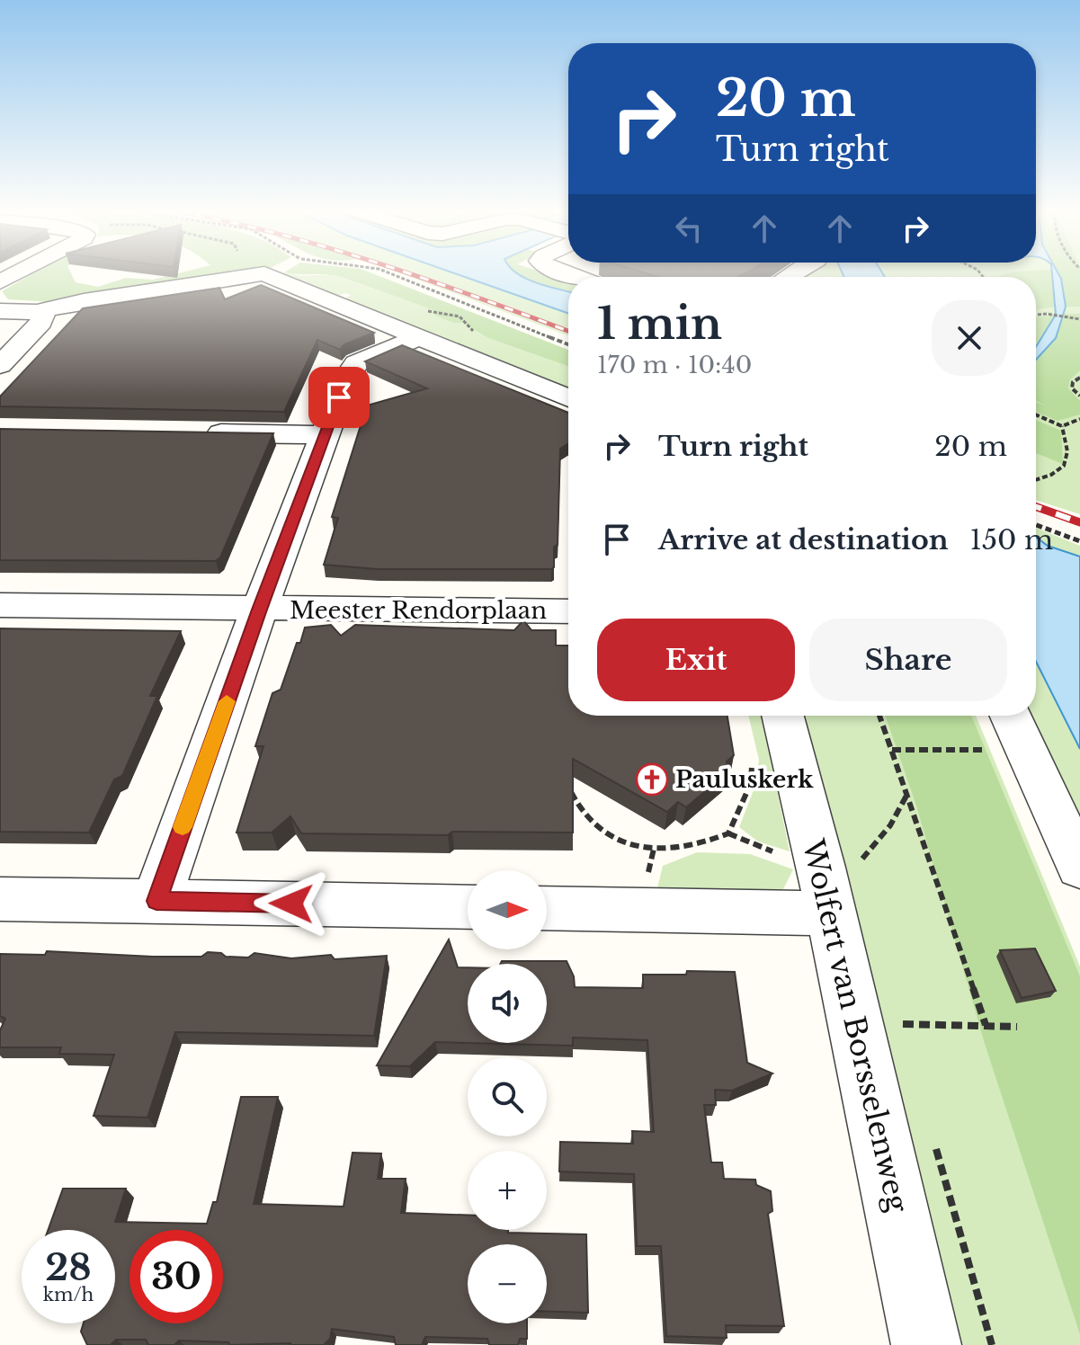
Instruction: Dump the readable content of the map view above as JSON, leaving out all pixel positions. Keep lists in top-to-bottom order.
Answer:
{
  "streets": {
    "street": ["Meester Rendorplaan", "Wolfert van Borsselenweg"]
  },
  "places": {
    "church": ["Pauluskerk"]
  },
  "north": "right",
  "page": {
    "turn": ["20 m", "Turn right"],
    "heading": ["1 min", "170 m · 10:40"],
    "list": [
      {
        "name": "Turn right",
        "value": "20 m"
      },
      {
        "name": "Arrive at destination",
        "value": "150 m"
      }
    ],
    "buttons": ["Exit", "Share"],
    "map_buttons": ["+", "−"],
    "speed": "28 km/h",
    "limit": "30"
  }
}
